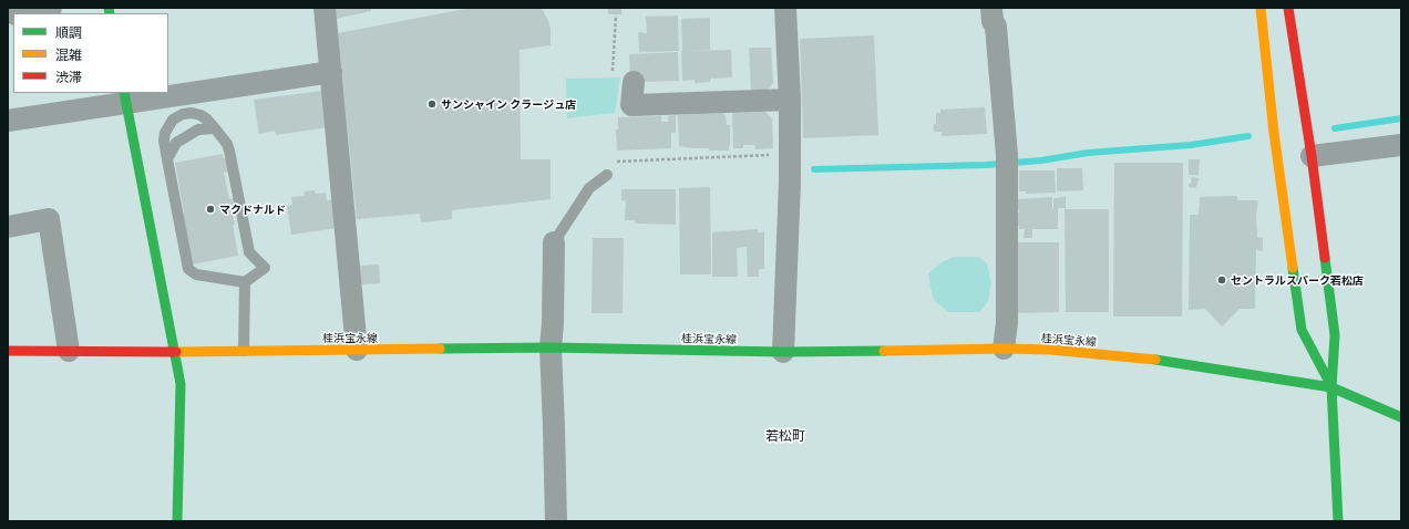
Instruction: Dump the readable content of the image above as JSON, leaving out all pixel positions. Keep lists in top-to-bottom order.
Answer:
{
  "streets": {
    "main road": ["桂浜宝永線"]
  },
  "districts": ["若松町"],
  "places": ["サンシャイン クラージュ店", "マクドナルド", "セントラルスパーク若松店"],
  "legend": ["順調", "混雑", "渋滞"]
}
